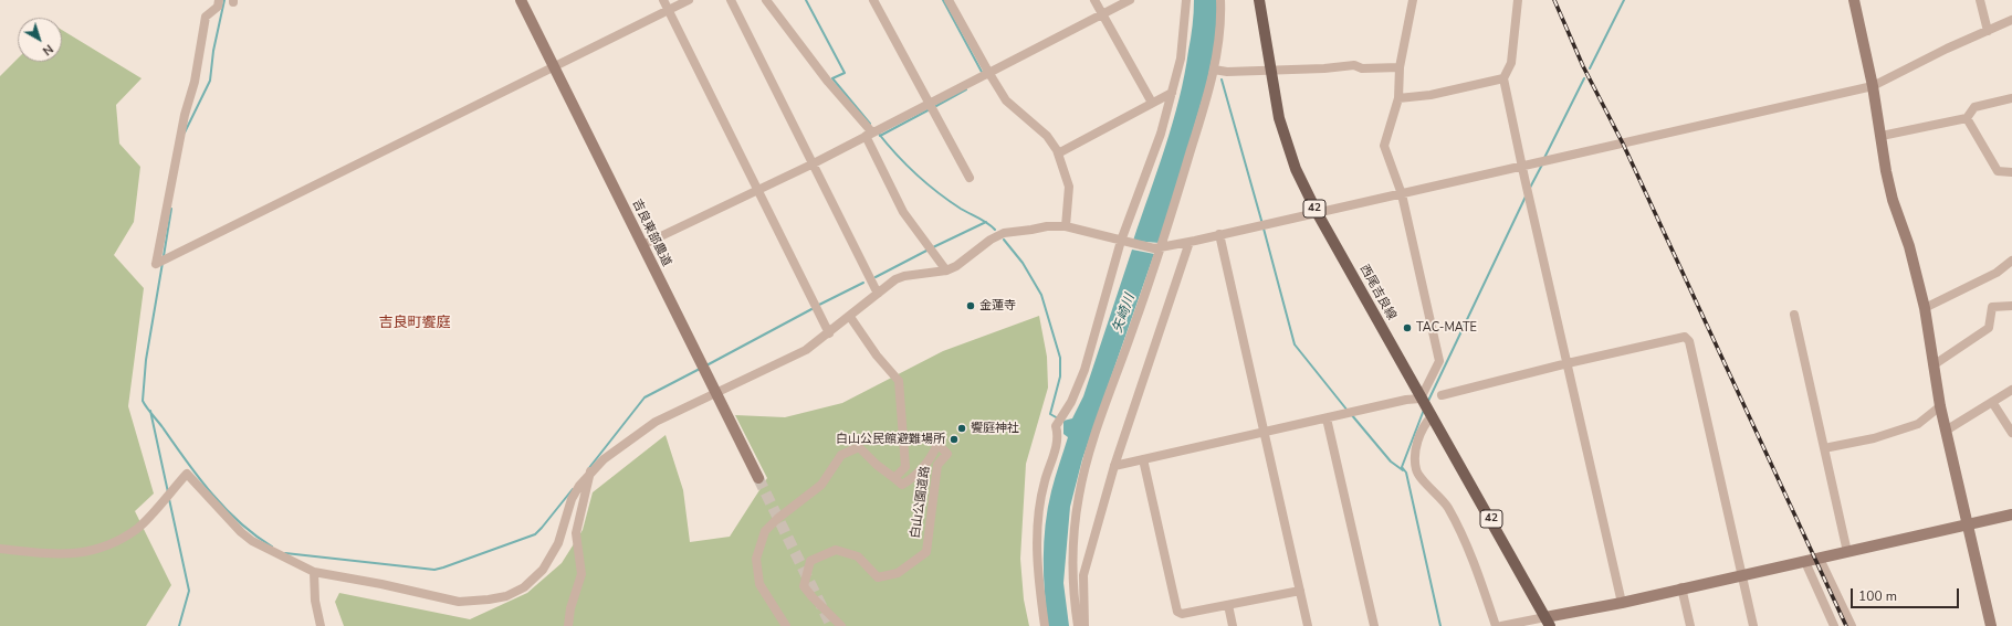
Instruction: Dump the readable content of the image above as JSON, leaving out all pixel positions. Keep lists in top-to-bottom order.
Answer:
{
  "streets": {
    "main road": ["42", "西尾吉良線"],
    "street": ["吉良東部農道", "白山公園道路"]
  },
  "districts": ["吉良町饗庭"],
  "water": ["矢崎川"],
  "places": [
    "金蓮寺",
    "TAC-MATE",
    "饗庭神社",
    "白山公民館避難場所"
  ],
  "scale_bar": "100 m",
  "north": "bottom right"
}
